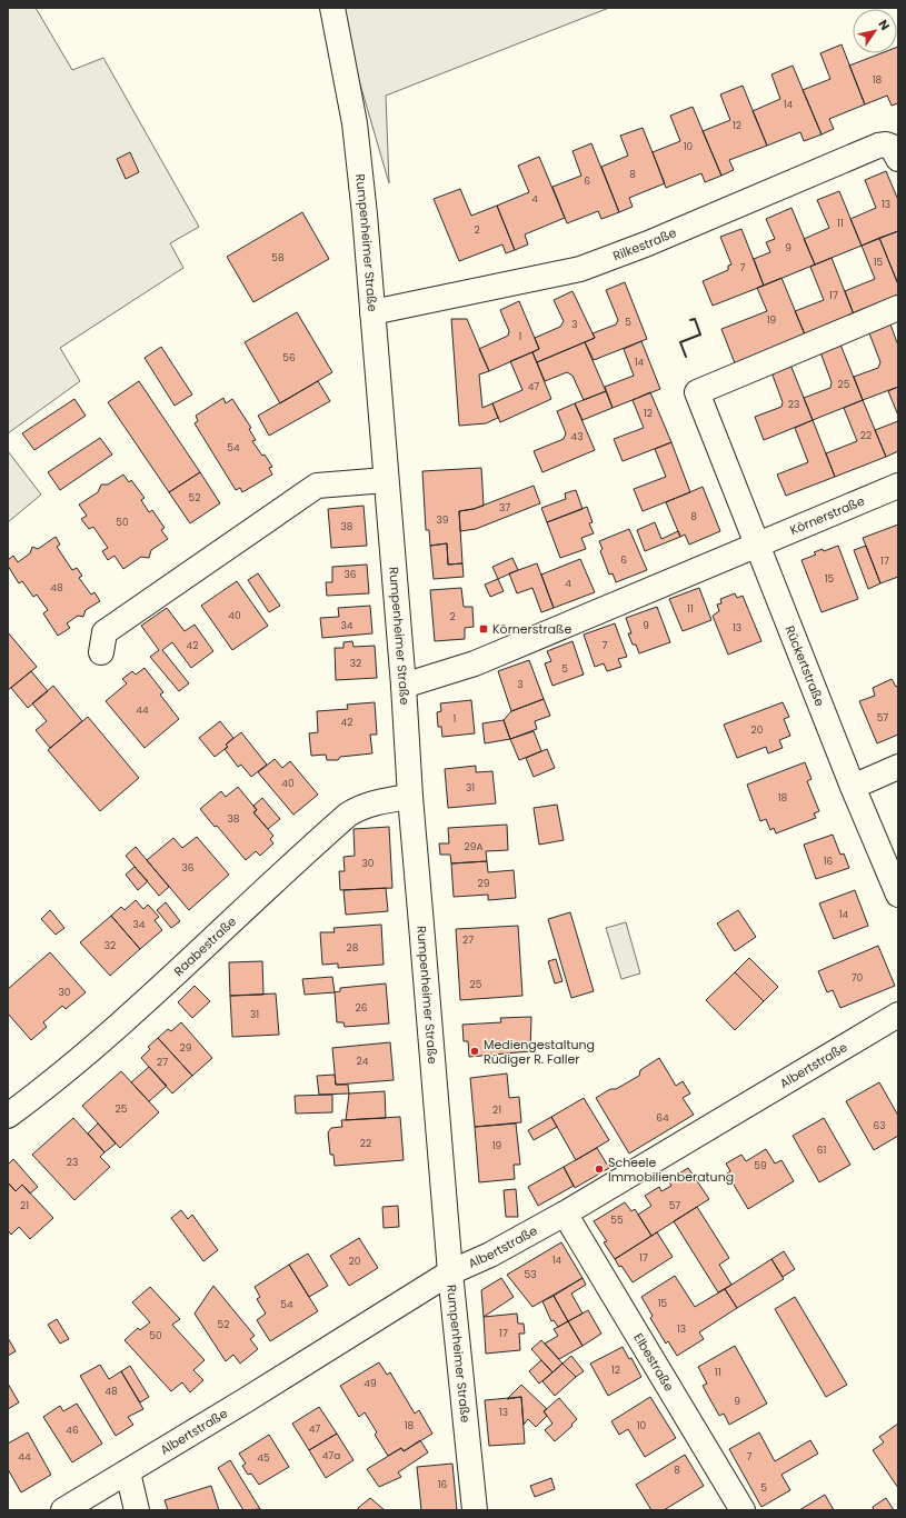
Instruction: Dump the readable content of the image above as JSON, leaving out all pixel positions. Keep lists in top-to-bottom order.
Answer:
{
  "streets": {
    "street": [
      "Rumpenheimer Straße",
      "Rilkestraße",
      "Körnerstraße",
      "Rückertstraße",
      "Raabestraße",
      "Albertstraße",
      "Elbestraße"
    ]
  },
  "crossings": [
    ["Rumpenheimer Straße", "Rilkestraße"],
    ["Rumpenheimer Straße", "Körnerstraße"],
    ["Rumpenheimer Straße", "Raabestraße"],
    ["Rumpenheimer Straße", "Albertstraße"],
    ["Körnerstraße", "Rückertstraße"],
    ["Albertstraße", "Elbestraße"]
  ],
  "places": {
    "transit": ["Körnerstraße"],
    "other": ["Mediengestaltung Rüdiger R. Faller", "Scheele Immobilienberatung"]
  },
  "house_numbers": [
    "18",
    "14",
    "12",
    "10",
    "8",
    "6",
    "4",
    "13",
    "11",
    "2",
    "9",
    "58",
    "15",
    "7",
    "17",
    "19",
    "5",
    "3",
    "1",
    "56",
    "14",
    "25",
    "47",
    "23",
    "12",
    "22",
    "43",
    "54",
    "52",
    "37",
    "8",
    "39",
    "50",
    "38",
    "6",
    "17",
    "36",
    "15",
    "4",
    "48",
    "11",
    "40",
    "2",
    "34",
    "9",
    "13",
    "42",
    "7",
    "32",
    "5",
    "3",
    "44",
    "57",
    "1",
    "42",
    "20",
    "40",
    "31",
    "18",
    "38",
    "29A",
    "16",
    "30",
    "36",
    "29",
    "14",
    "34",
    "27",
    "32",
    "28",
    "70",
    "25",
    "30",
    "26",
    "31",
    "29",
    "24",
    "27",
    "25",
    "21",
    "64",
    "63",
    "22",
    "19",
    "61",
    "23",
    "59",
    "21",
    "57",
    "55",
    "17",
    "14",
    "20",
    "53",
    "15",
    "54",
    "52",
    "13",
    "17",
    "50",
    "12",
    "11",
    "49",
    "48",
    "9",
    "13",
    "18",
    "10",
    "47",
    "46",
    "47a",
    "44",
    "7",
    "45",
    "8",
    "16",
    "5"
  ],
  "north": "top right"
}
